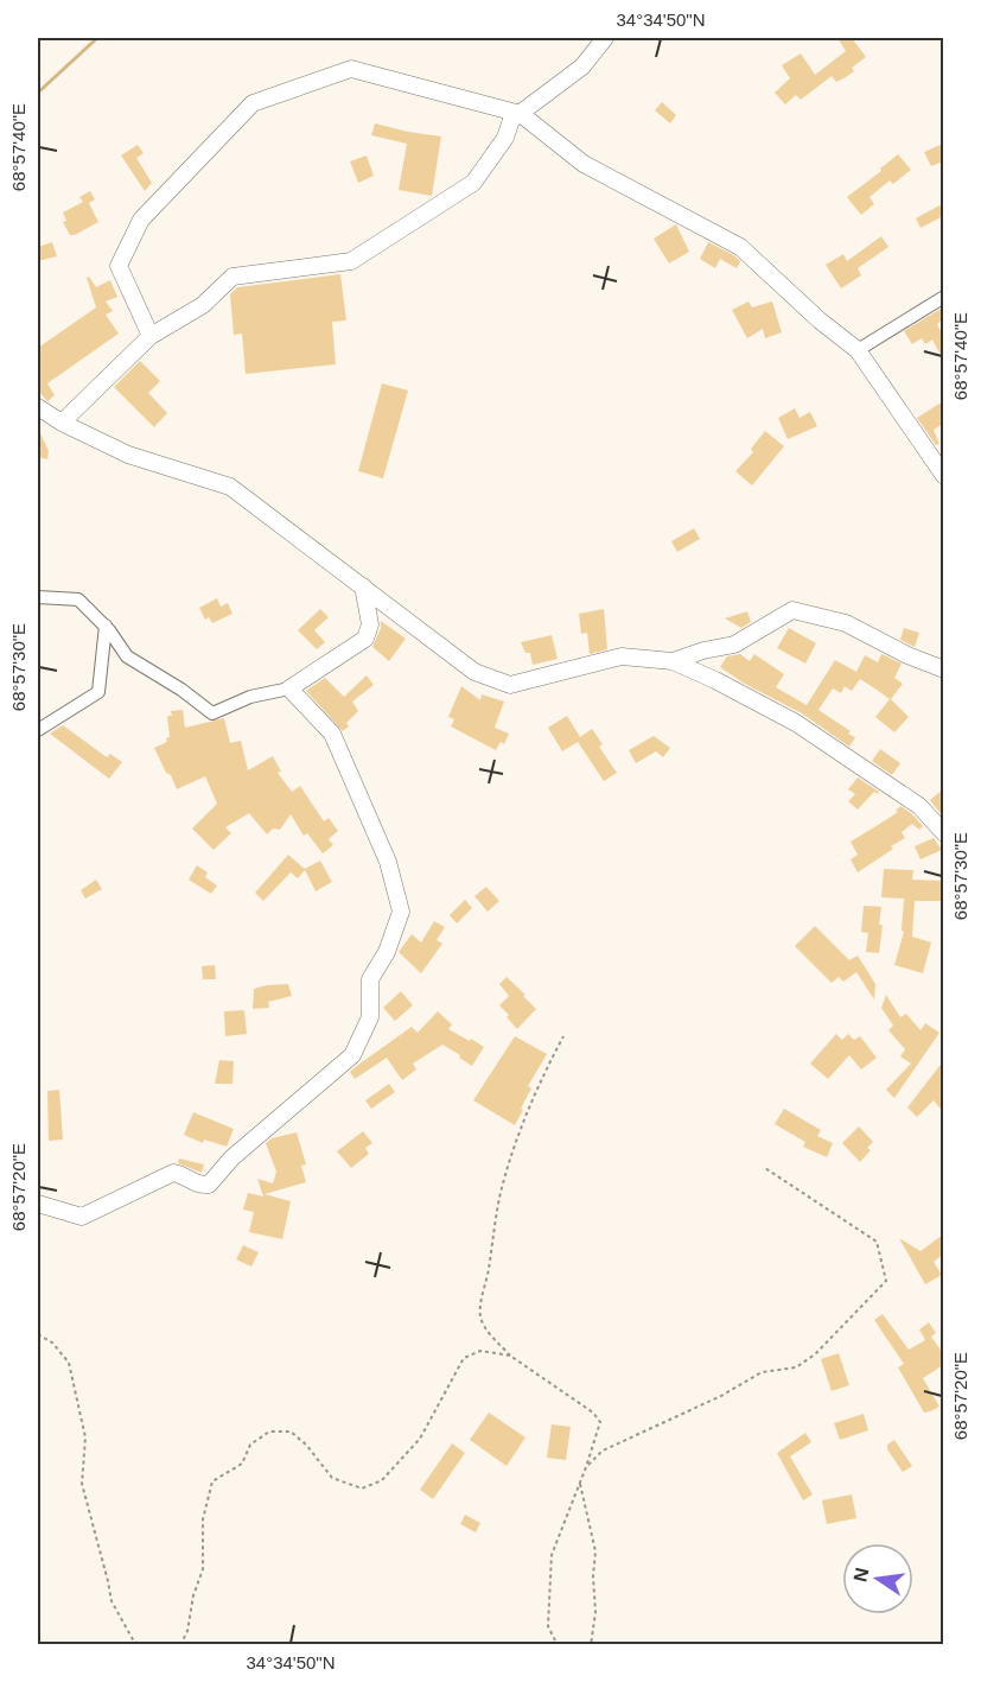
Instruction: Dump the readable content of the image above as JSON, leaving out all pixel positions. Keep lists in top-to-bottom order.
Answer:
{
  "north": "left",
  "coordinates": [
    "34°34'50\"N",
    "68°57'40\"E",
    "68°57'30\"E",
    "68°57'20\"E"
  ]
}
